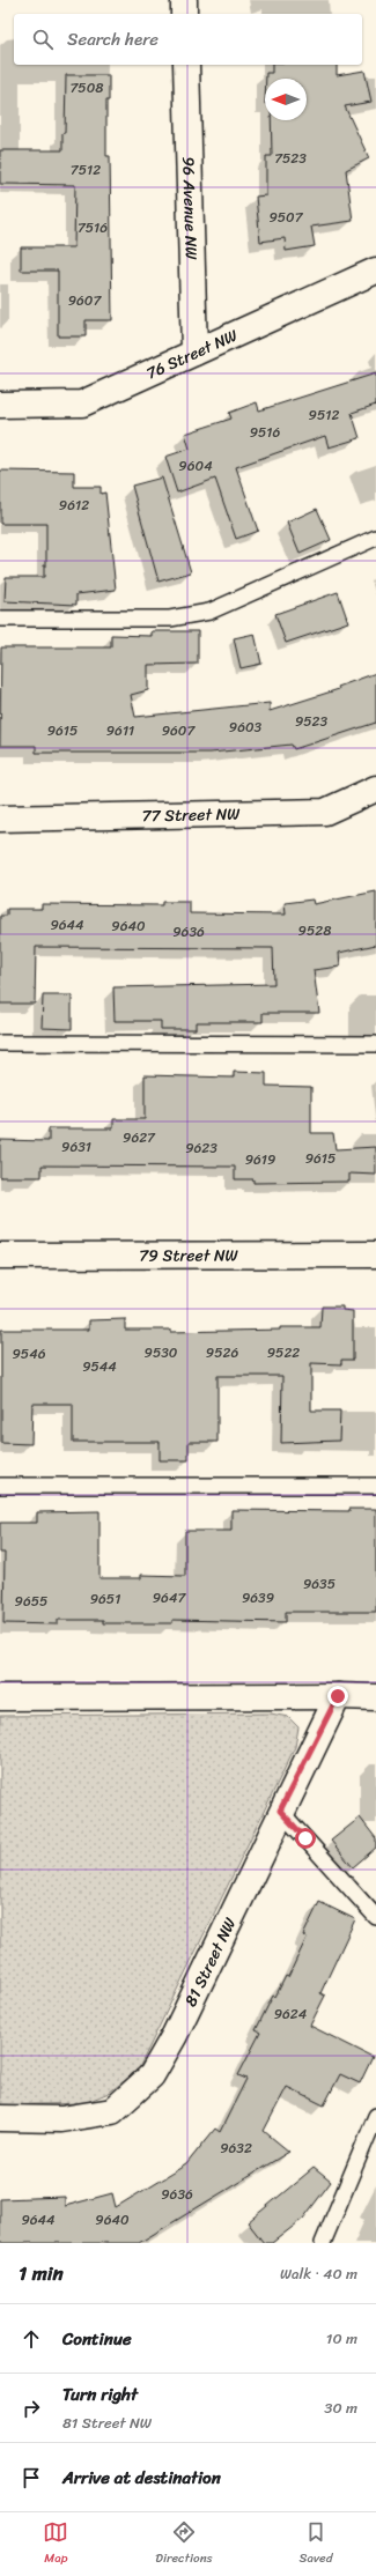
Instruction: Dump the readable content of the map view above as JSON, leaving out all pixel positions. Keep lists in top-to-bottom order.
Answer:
{
  "streets": {
    "street": [
      "96 Avenue NW",
      "76 Street NW",
      "77 Street NW",
      "79 Street NW",
      "81 Street NW"
    ]
  },
  "crossings": [
    ["96 Avenue NW", "76 Street NW"]
  ],
  "house_numbers": [
    "7508",
    "7523",
    "7512",
    "9507",
    "7516",
    "9607",
    "9512",
    "9516",
    "9604",
    "9612",
    "9523",
    "9603",
    "9615",
    "9611",
    "9607",
    "9644",
    "9640",
    "9528",
    "9636",
    "9627",
    "9631",
    "9623",
    "9615",
    "9619",
    "9530",
    "9526",
    "9522",
    "9546",
    "9544",
    "9635",
    "9647",
    "9639",
    "9651",
    "9655",
    "9624",
    "9632",
    "9636",
    "9644",
    "9640"
  ],
  "north": "left",
  "page": {
    "search": "Search here",
    "heading": ["1 min", "Walk · 40 m"],
    "list": [
      ["Continue", "10 m"],
      ["Turn right", "81 Street NW", "30 m"],
      "Arrive at destination"
    ],
    "nav": ["Map", "Directions", "Saved"]
  }
}
